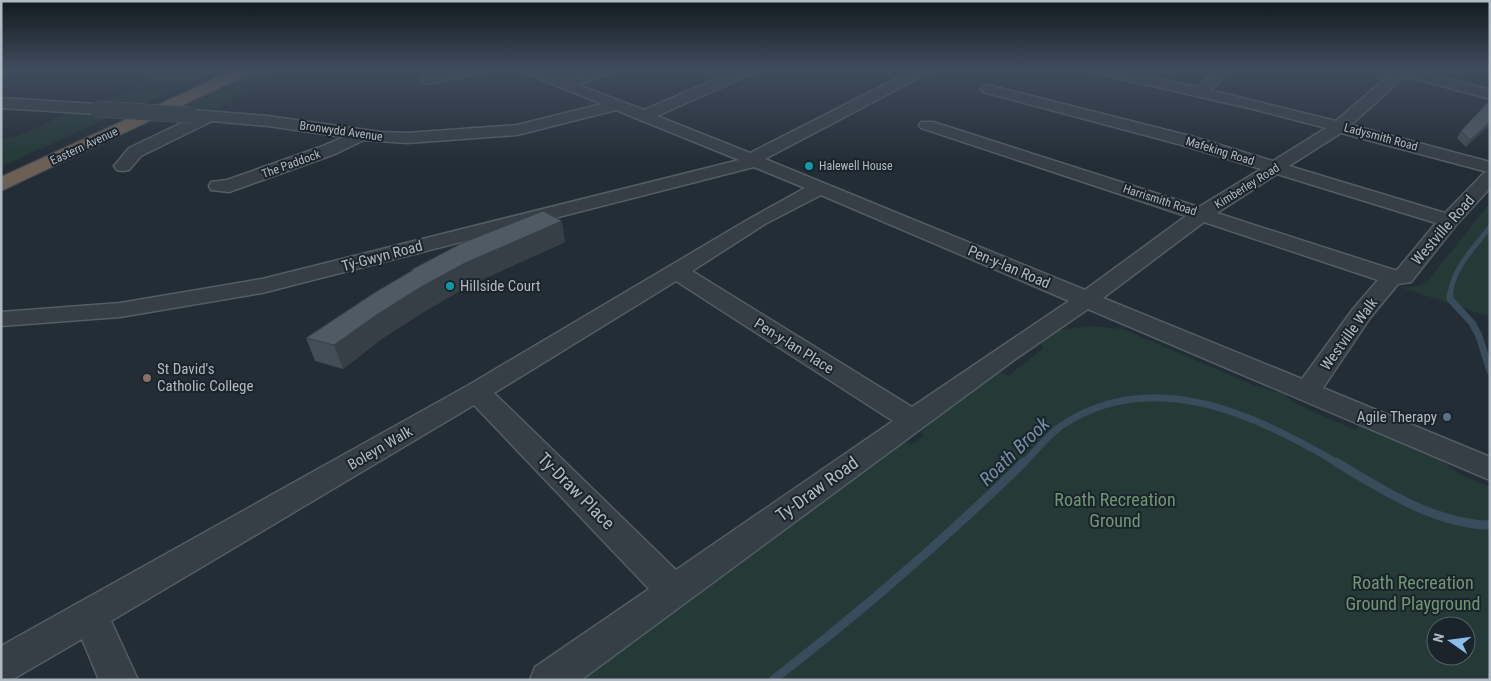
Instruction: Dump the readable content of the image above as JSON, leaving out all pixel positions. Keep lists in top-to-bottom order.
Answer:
{
  "streets": {
    "highway": ["Eastern Avenue"],
    "street": [
      "Bronwydd Avenue",
      "Ladysmith Road",
      "Mafeking Road",
      "The Paddock",
      "Kimberley Road",
      "Harrismith Road",
      "Westville Road",
      "Tŷ-Gwyn Road",
      "Pen-y-lan Road",
      "Westville Walk",
      "Pen-y-lan Place",
      "Boleyn Walk",
      "Ty-Draw Road",
      "Ty-Draw Place"
    ]
  },
  "crossings": [
    ["Bronwydd Avenue", "The Paddock"],
    ["Bronwydd Avenue", "Pen-y-lan Road"],
    ["Ladysmith Road", "Kimberley Road"],
    ["Mafeking Road", "Kimberley Road"],
    ["Mafeking Road", "Westville Road"],
    ["Kimberley Road", "Harrismith Road"],
    ["Kimberley Road", "Pen-y-lan Road"],
    ["Kimberley Road", "Ty-Draw Road"],
    ["Harrismith Road", "Westville Road"],
    ["Harrismith Road", "Westville Walk"],
    ["Westville Road", "Westville Walk"],
    ["Tŷ-Gwyn Road", "Pen-y-lan Road"],
    ["Pen-y-lan Road", "Westville Walk"],
    ["Pen-y-lan Road", "Boleyn Walk"],
    ["Pen-y-lan Road", "Ty-Draw Road"],
    ["Pen-y-lan Place", "Boleyn Walk"],
    ["Pen-y-lan Place", "Ty-Draw Road"],
    ["Boleyn Walk", "Ty-Draw Place"],
    ["Ty-Draw Road", "Ty-Draw Place"]
  ],
  "water": ["Roath Brook"],
  "parks": ["Roath Recreation Ground", "Roath Recreation Ground Playground"],
  "places": [
    "Halewell House",
    "Hillside Court",
    "St David's Catholic College",
    "Agile Therapy"
  ],
  "north": "left"
}
